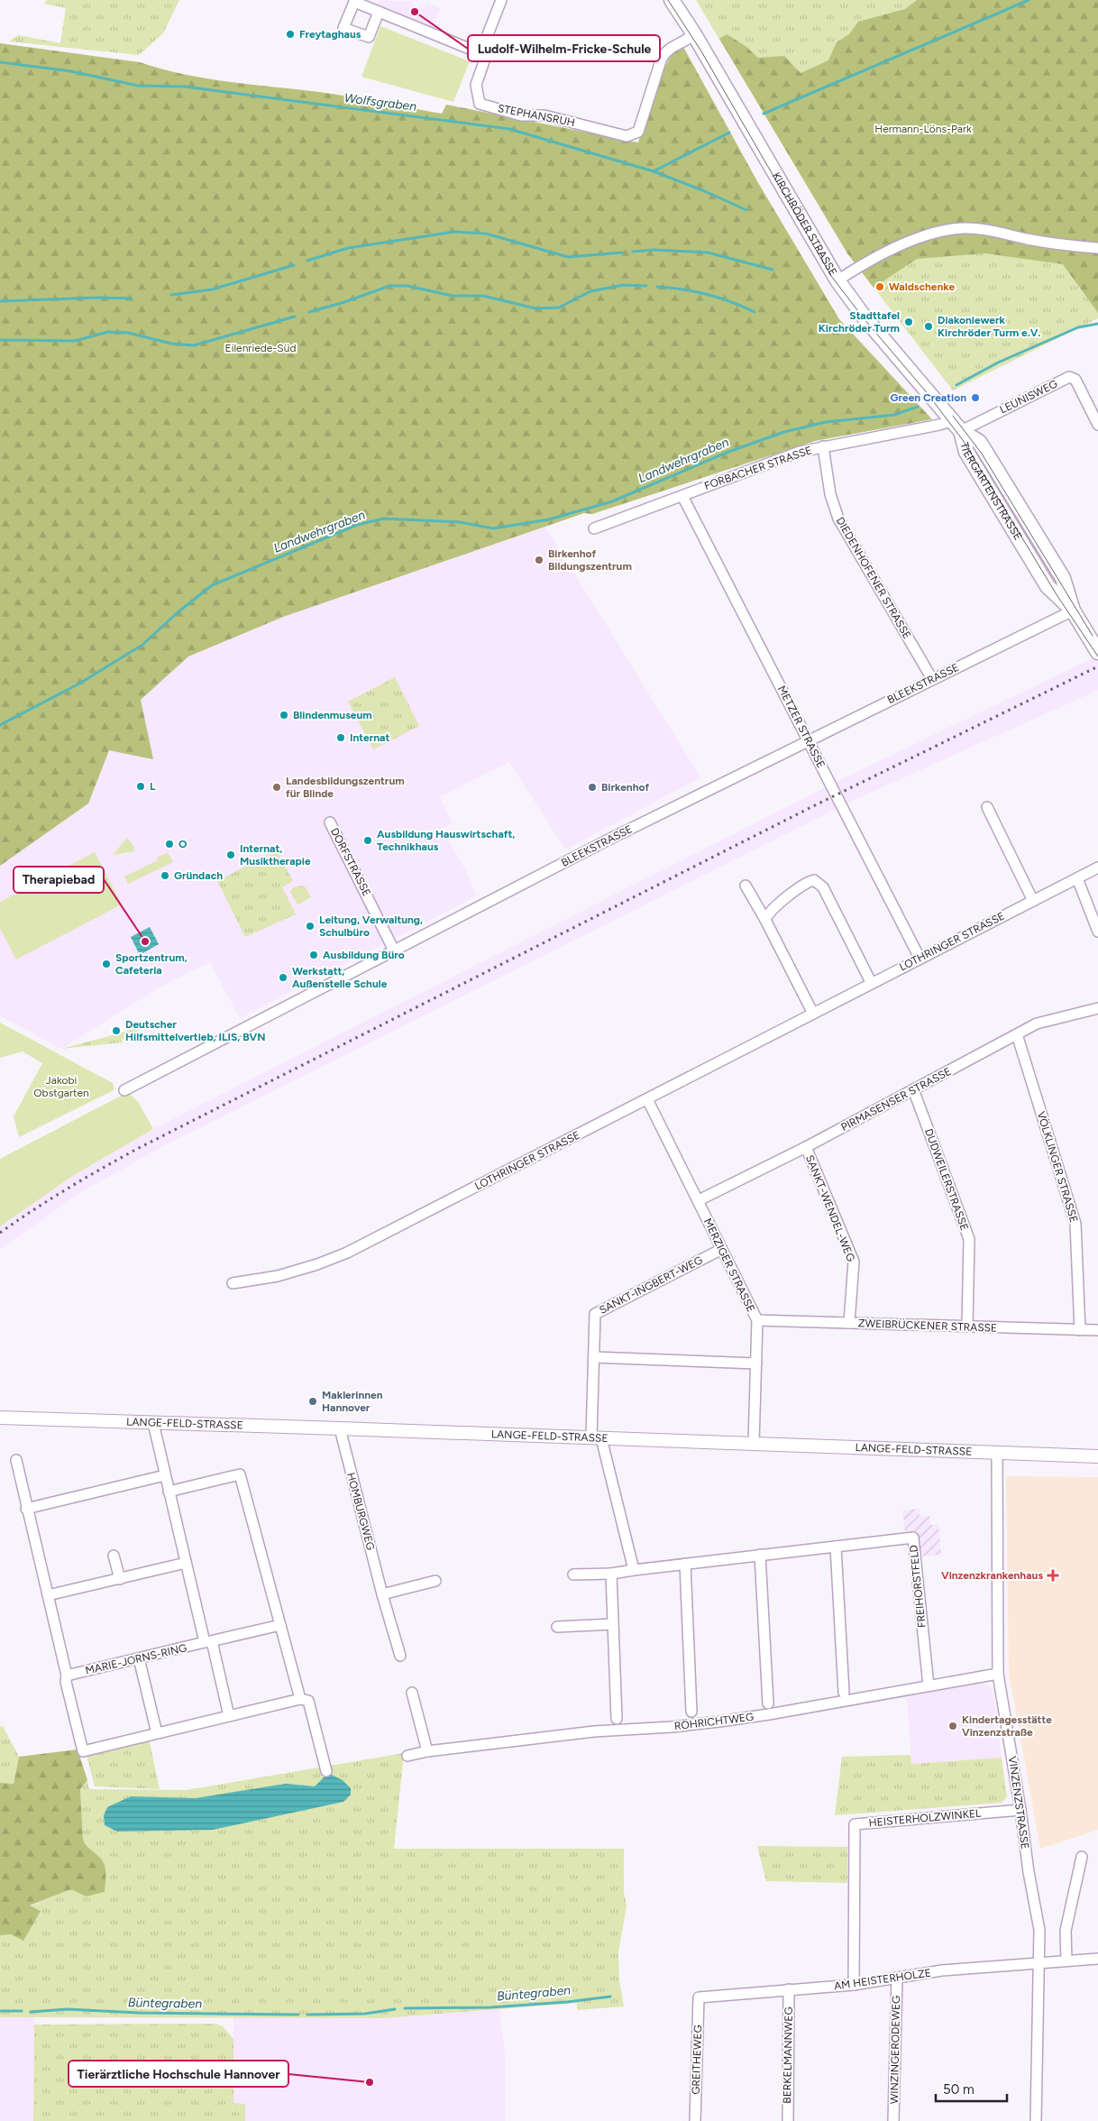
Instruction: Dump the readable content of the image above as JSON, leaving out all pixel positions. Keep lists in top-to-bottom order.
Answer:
{
  "streets": {
    "main road": ["KIRCHRÖDER STRASSE", "TIERGARTENSTRASSE"],
    "street": [
      "STEPHANSRUH",
      "LEUNISWEG",
      "FORBACHER STRASSE",
      "DIEDENHOFENER STRASSE",
      "BLEEKSTRASSE",
      "METZER STRASSE",
      "DORFSTRASSE",
      "LOTHRINGER STRASSE",
      "PIRMASENSER STRASSE",
      "VÖLKLINGER STRASSE",
      "DUDWEILERSTRASSE",
      "SANKT-WENDEL-WEG",
      "MERZIGER STRASSE",
      "SANKT-INGBERT-WEG",
      "ZWEIBRÜCKENER STRASSE",
      "LANGE-FELD-STRASSE",
      "HOMBURGWEG",
      "FREIHORSTFELD",
      "MARIE-JORNS-RING",
      "RÖHRICHTWEG",
      "VINZENZSTRASSE",
      "HEISTERHOLZWINKEL",
      "AM HEISTERHOLZE",
      "WINZINGERODEWEG",
      "BERKELMANNWEG",
      "GREITHEWEG"
    ]
  },
  "crossings": [
    ["STEPHANSRUH", "KIRCHRÖDER STRASSE"],
    ["KIRCHRÖDER STRASSE", "LEUNISWEG"],
    ["KIRCHRÖDER STRASSE", "FORBACHER STRASSE"],
    ["KIRCHRÖDER STRASSE", "TIERGARTENSTRASSE"],
    ["LEUNISWEG", "FORBACHER STRASSE"],
    ["LEUNISWEG", "TIERGARTENSTRASSE"],
    ["FORBACHER STRASSE", "TIERGARTENSTRASSE"],
    ["FORBACHER STRASSE", "DIEDENHOFENER STRASSE"],
    ["FORBACHER STRASSE", "METZER STRASSE"],
    ["TIERGARTENSTRASSE", "BLEEKSTRASSE"],
    ["DIEDENHOFENER STRASSE", "BLEEKSTRASSE"],
    ["BLEEKSTRASSE", "METZER STRASSE"],
    ["BLEEKSTRASSE", "DORFSTRASSE"],
    ["METZER STRASSE", "LOTHRINGER STRASSE"],
    ["LOTHRINGER STRASSE", "MERZIGER STRASSE"],
    ["PIRMASENSER STRASSE", "VÖLKLINGER STRASSE"],
    ["PIRMASENSER STRASSE", "DUDWEILERSTRASSE"],
    ["PIRMASENSER STRASSE", "SANKT-WENDEL-WEG"],
    ["PIRMASENSER STRASSE", "MERZIGER STRASSE"],
    ["VÖLKLINGER STRASSE", "ZWEIBRÜCKENER STRASSE"],
    ["DUDWEILERSTRASSE", "ZWEIBRÜCKENER STRASSE"],
    ["SANKT-WENDEL-WEG", "ZWEIBRÜCKENER STRASSE"],
    ["MERZIGER STRASSE", "SANKT-INGBERT-WEG"],
    ["MERZIGER STRASSE", "ZWEIBRÜCKENER STRASSE"],
    ["MERZIGER STRASSE", "LANGE-FELD-STRASSE"],
    ["SANKT-INGBERT-WEG", "LANGE-FELD-STRASSE"],
    ["LANGE-FELD-STRASSE", "HOMBURGWEG"],
    ["LANGE-FELD-STRASSE", "VINZENZSTRASSE"],
    ["FREIHORSTFELD", "RÖHRICHTWEG"],
    ["RÖHRICHTWEG", "VINZENZSTRASSE"],
    ["VINZENZSTRASSE", "HEISTERHOLZWINKEL"],
    ["VINZENZSTRASSE", "AM HEISTERHOLZE"],
    ["HEISTERHOLZWINKEL", "AM HEISTERHOLZE"],
    ["AM HEISTERHOLZE", "WINZINGERODEWEG"],
    ["AM HEISTERHOLZE", "BERKELMANNWEG"],
    ["AM HEISTERHOLZE", "GREITHEWEG"]
  ],
  "water": ["Wolfsgraben", "Landwehrgraben", "Büntegraben"],
  "parks": ["Hermann-Löns-Park", "Eilenriede-Süd", "Jakobi Obstgarten"],
  "places": {
    "other": [
      "Ludolf-Wilhelm-Fricke-Schule",
      "Freytaghaus",
      "Waldschenke",
      "Stadttafel Kirchröder Turm",
      "Diakoniewerk Kirchröder Turm e.V.",
      "Green Creation",
      "Birkenhof Bildungszentrum",
      "Blindenmuseum",
      "Internat",
      "L",
      "Landesbildungszentrum für Blinde",
      "Birkenhof",
      "Ausbildung Hauswirtschaft, Technikhaus",
      "O",
      "Internat, Musiktherapie",
      "Gründach",
      "Leitung, Verwaltung, Schulbüro",
      "Therapiebad",
      "Ausbildung Büro",
      "Sportzentrum, Cafeteria",
      "Werkstatt, Außenstelle Schule",
      "Deutscher Hilfsmittelvertieb, ILIS, BVN",
      "Maklerinnen Hannover",
      "Kindertagesstätte Vinzenzstraße",
      "Tierärztliche Hochschule Hannover"
    ],
    "health": ["Vinzenzkrankenhaus"]
  },
  "scale_bar": "50 m"
}
